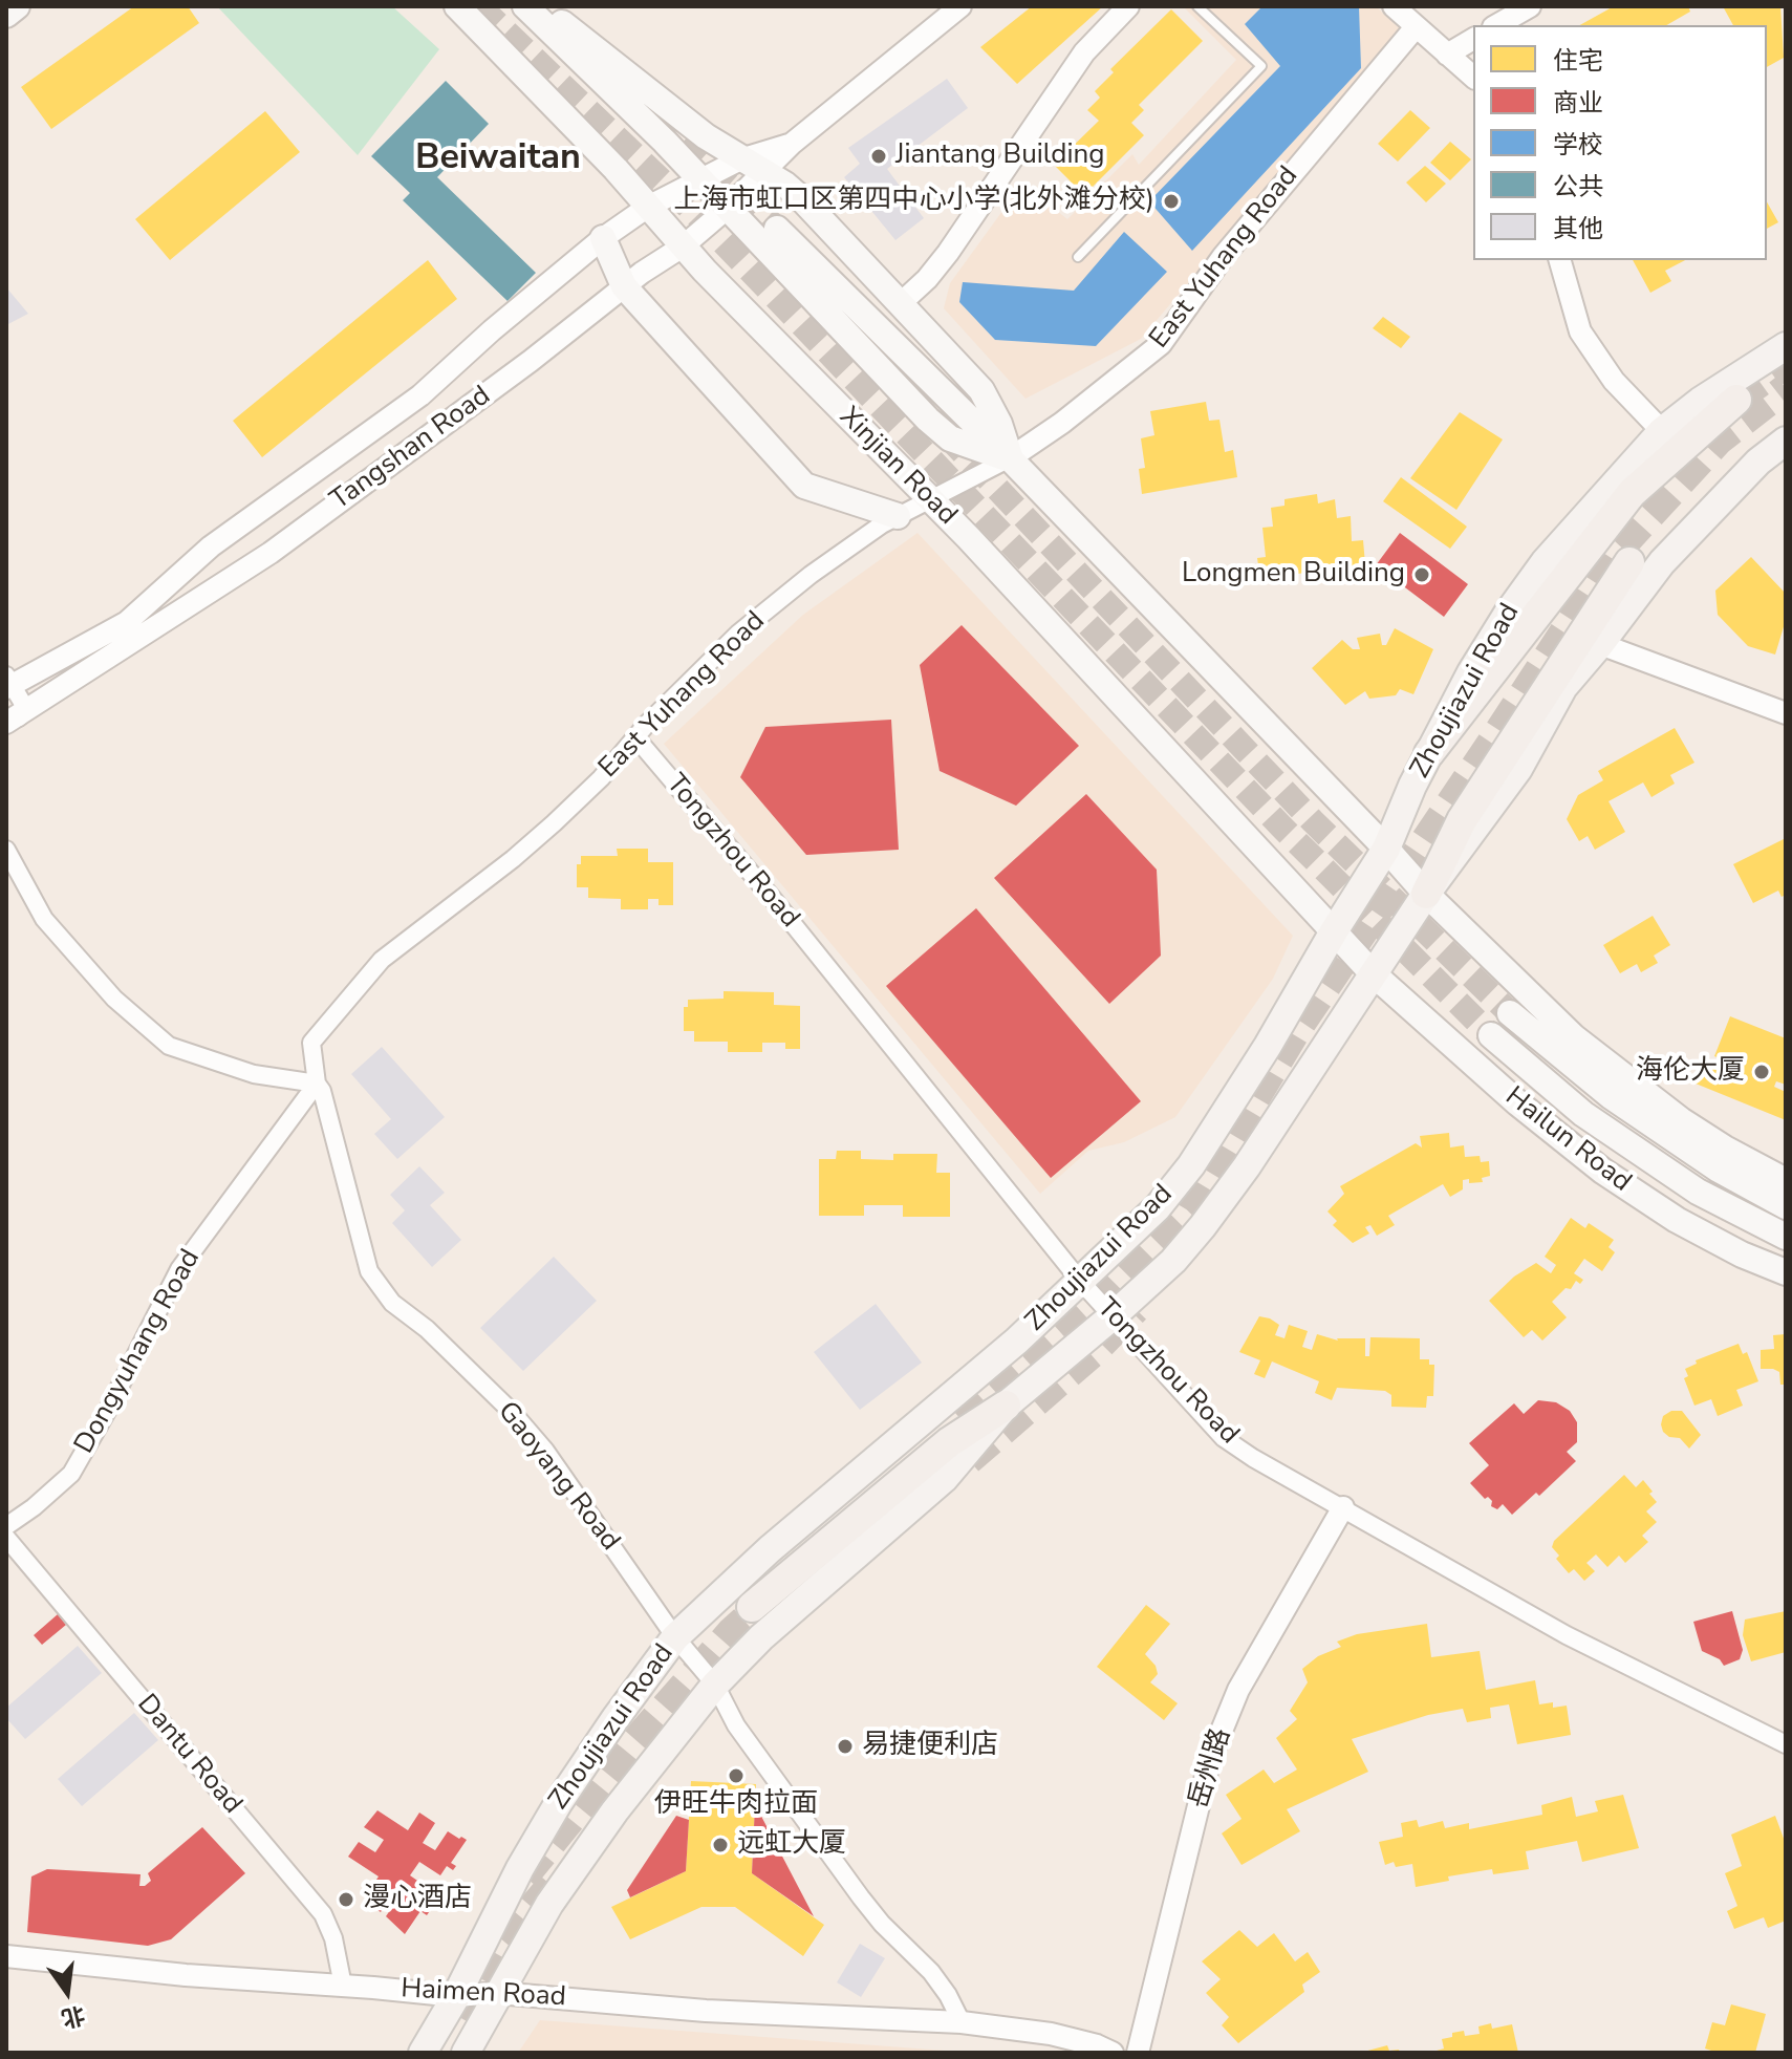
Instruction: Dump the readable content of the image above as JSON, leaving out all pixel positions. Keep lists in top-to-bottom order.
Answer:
{
  "streets": {
    "main road": ["Xinjian Road", "Zhoujiazui Road", "Hailun Road"],
    "street": [
      "East Yuhang Road",
      "Tangshan Road",
      "Tongzhou Road",
      "Dongyuhang Road",
      "Gaoyang Road",
      "Dantu Road",
      "岳州路",
      "Haimen Road"
    ]
  },
  "crossings": [
    ["East Yuhang Road", "Xinjian Road"],
    ["East Yuhang Road", "Tongzhou Road"],
    ["East Yuhang Road", "Dongyuhang Road"],
    ["East Yuhang Road", "Gaoyang Road"],
    ["Tangshan Road", "Xinjian Road"],
    ["Xinjian Road", "Zhoujiazui Road"],
    ["Xinjian Road", "Hailun Road"],
    ["Zhoujiazui Road", "Tongzhou Road"],
    ["Zhoujiazui Road", "Hailun Road"],
    ["Zhoujiazui Road", "Gaoyang Road"],
    ["Zhoujiazui Road", "Haimen Road"],
    ["Tongzhou Road", "岳州路"],
    ["Dongyuhang Road", "Gaoyang Road"],
    ["Gaoyang Road", "Haimen Road"],
    ["Dantu Road", "Haimen Road"]
  ],
  "districts": ["Beiwaitan"],
  "places": [
    "Jiantang Building",
    "上海市虹口区第四中心小学(北外滩分校)",
    "Longmen Building",
    "海伦大厦",
    "易捷便利店",
    "伊旺牛肉拉面",
    "远虹大厦",
    "漫心酒店"
  ],
  "legend": [
    "住宅",
    "商业",
    "学校",
    "公共",
    "其他"
  ],
  "north": "bottom"
}
